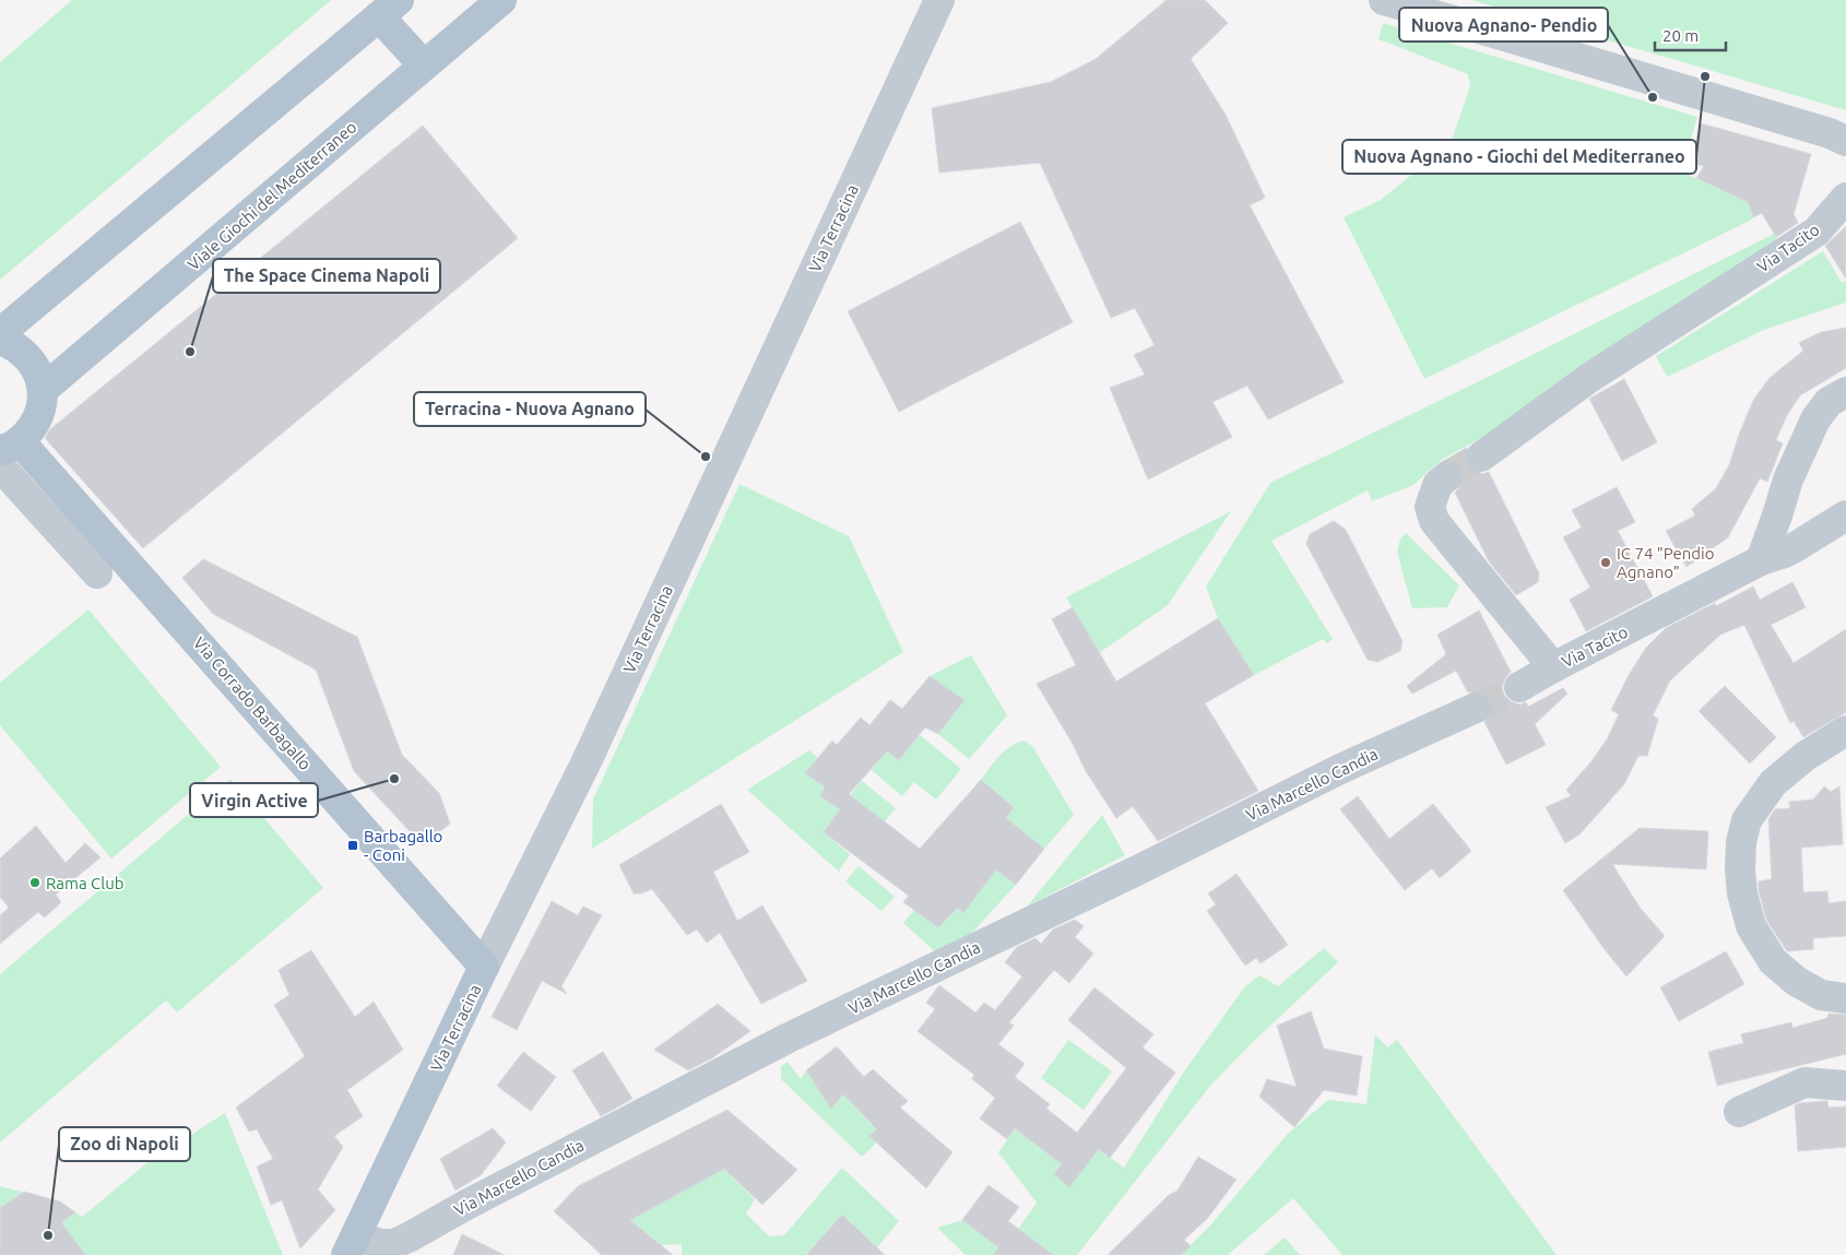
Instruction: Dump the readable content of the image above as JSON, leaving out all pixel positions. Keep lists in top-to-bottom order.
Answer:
{
  "streets": {
    "main road": ["Viale Giochi del Mediterraneo", "Via Terracina", "Via Corrado Barbagallo"],
    "street": ["Via Tacito", "Via Marcello Candia"]
  },
  "crossings": [
    ["Via Terracina", "Via Corrado Barbagallo"],
    ["Via Terracina", "Via Marcello Candia"]
  ],
  "places": {
    "other": [
      "Nuova Agnano - Giochi del Mediterraneo",
      "Nuova Agnano- Pendio",
      "The Space Cinema Napoli",
      "Terracina - Nuova Agnano",
      "IC 74 \"Pendio Agnano\"",
      "Virgin Active",
      "Rama Club",
      "Zoo di Napoli"
    ],
    "transit": ["Barbagallo - Coni"]
  },
  "scale_bar": "20 m"
}
